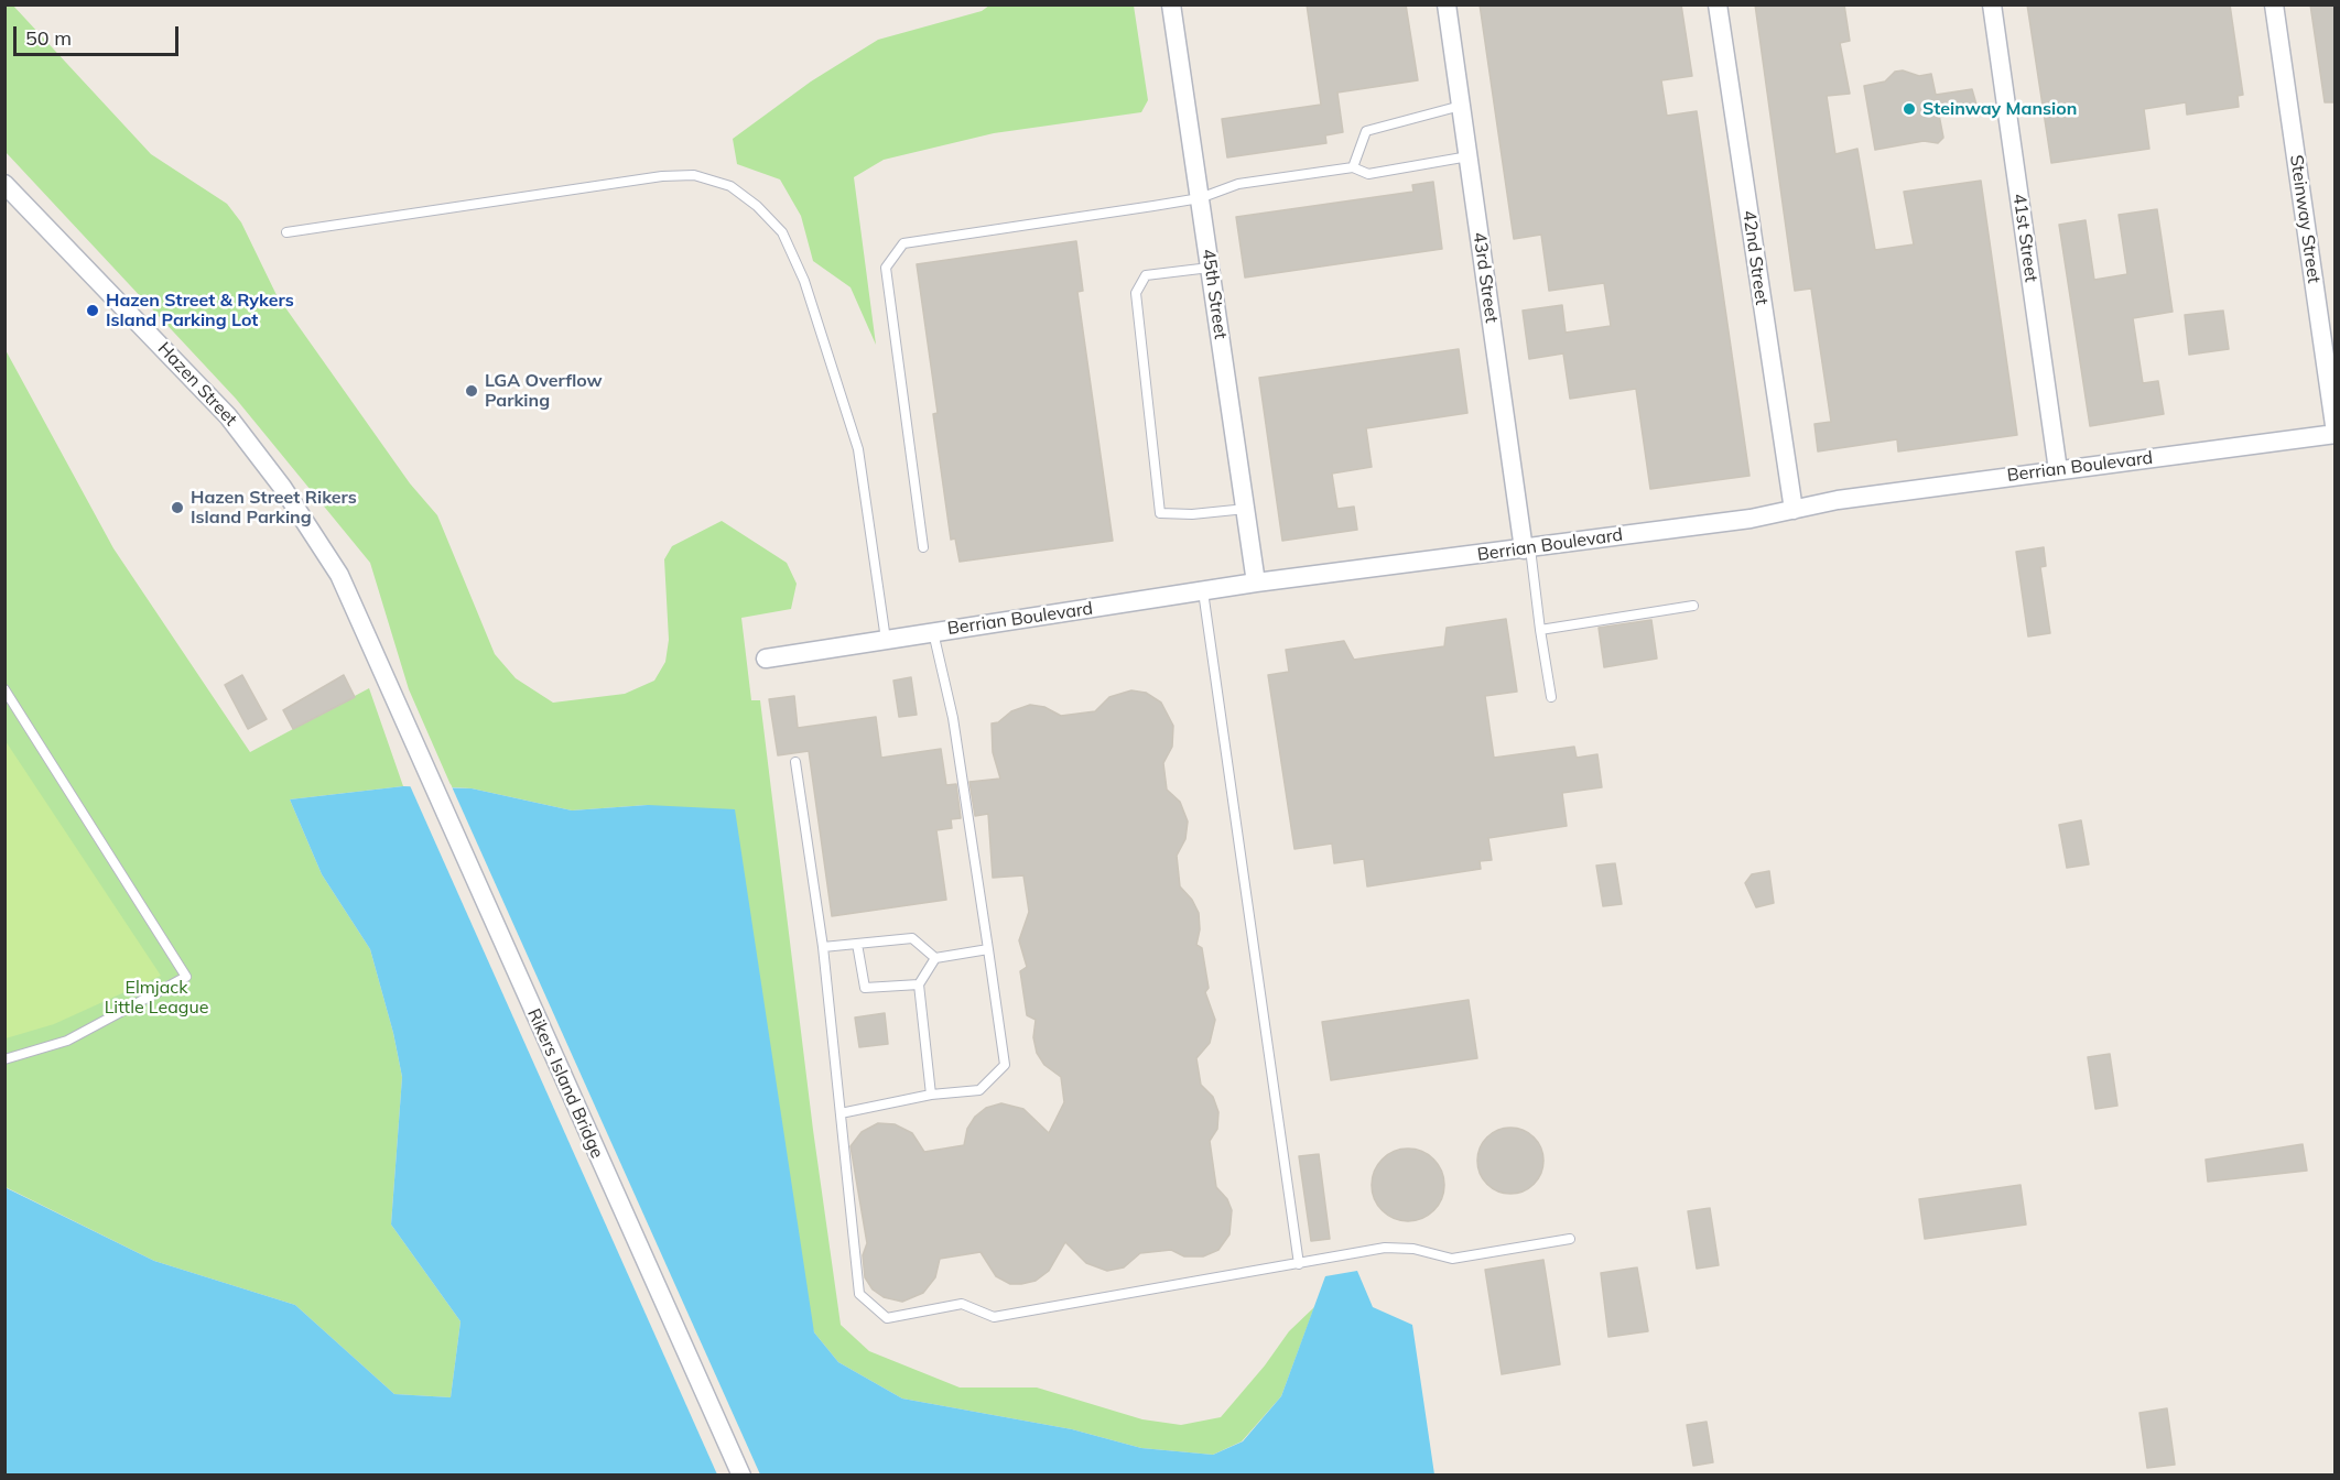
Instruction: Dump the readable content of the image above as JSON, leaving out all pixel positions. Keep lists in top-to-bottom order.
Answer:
{
  "streets": {
    "street": [
      "Steinway Street",
      "41st Street",
      "42nd Street",
      "43rd Street",
      "45th Street",
      "Hazen Street",
      "Berrian Boulevard",
      "Rikers Island Bridge"
    ]
  },
  "crossings": [
    ["Steinway Street", "Berrian Boulevard"],
    ["41st Street", "Berrian Boulevard"],
    ["42nd Street", "Berrian Boulevard"],
    ["43rd Street", "Berrian Boulevard"],
    ["45th Street", "Berrian Boulevard"],
    ["Hazen Street", "Rikers Island Bridge"]
  ],
  "parks": ["Elmjack Little League"],
  "places": [
    "Steinway Mansion",
    "Hazen Street & Rykers Island Parking Lot",
    "LGA Overflow Parking",
    "Hazen Street Rikers Island Parking"
  ],
  "scale_bar": "50 m"
}
